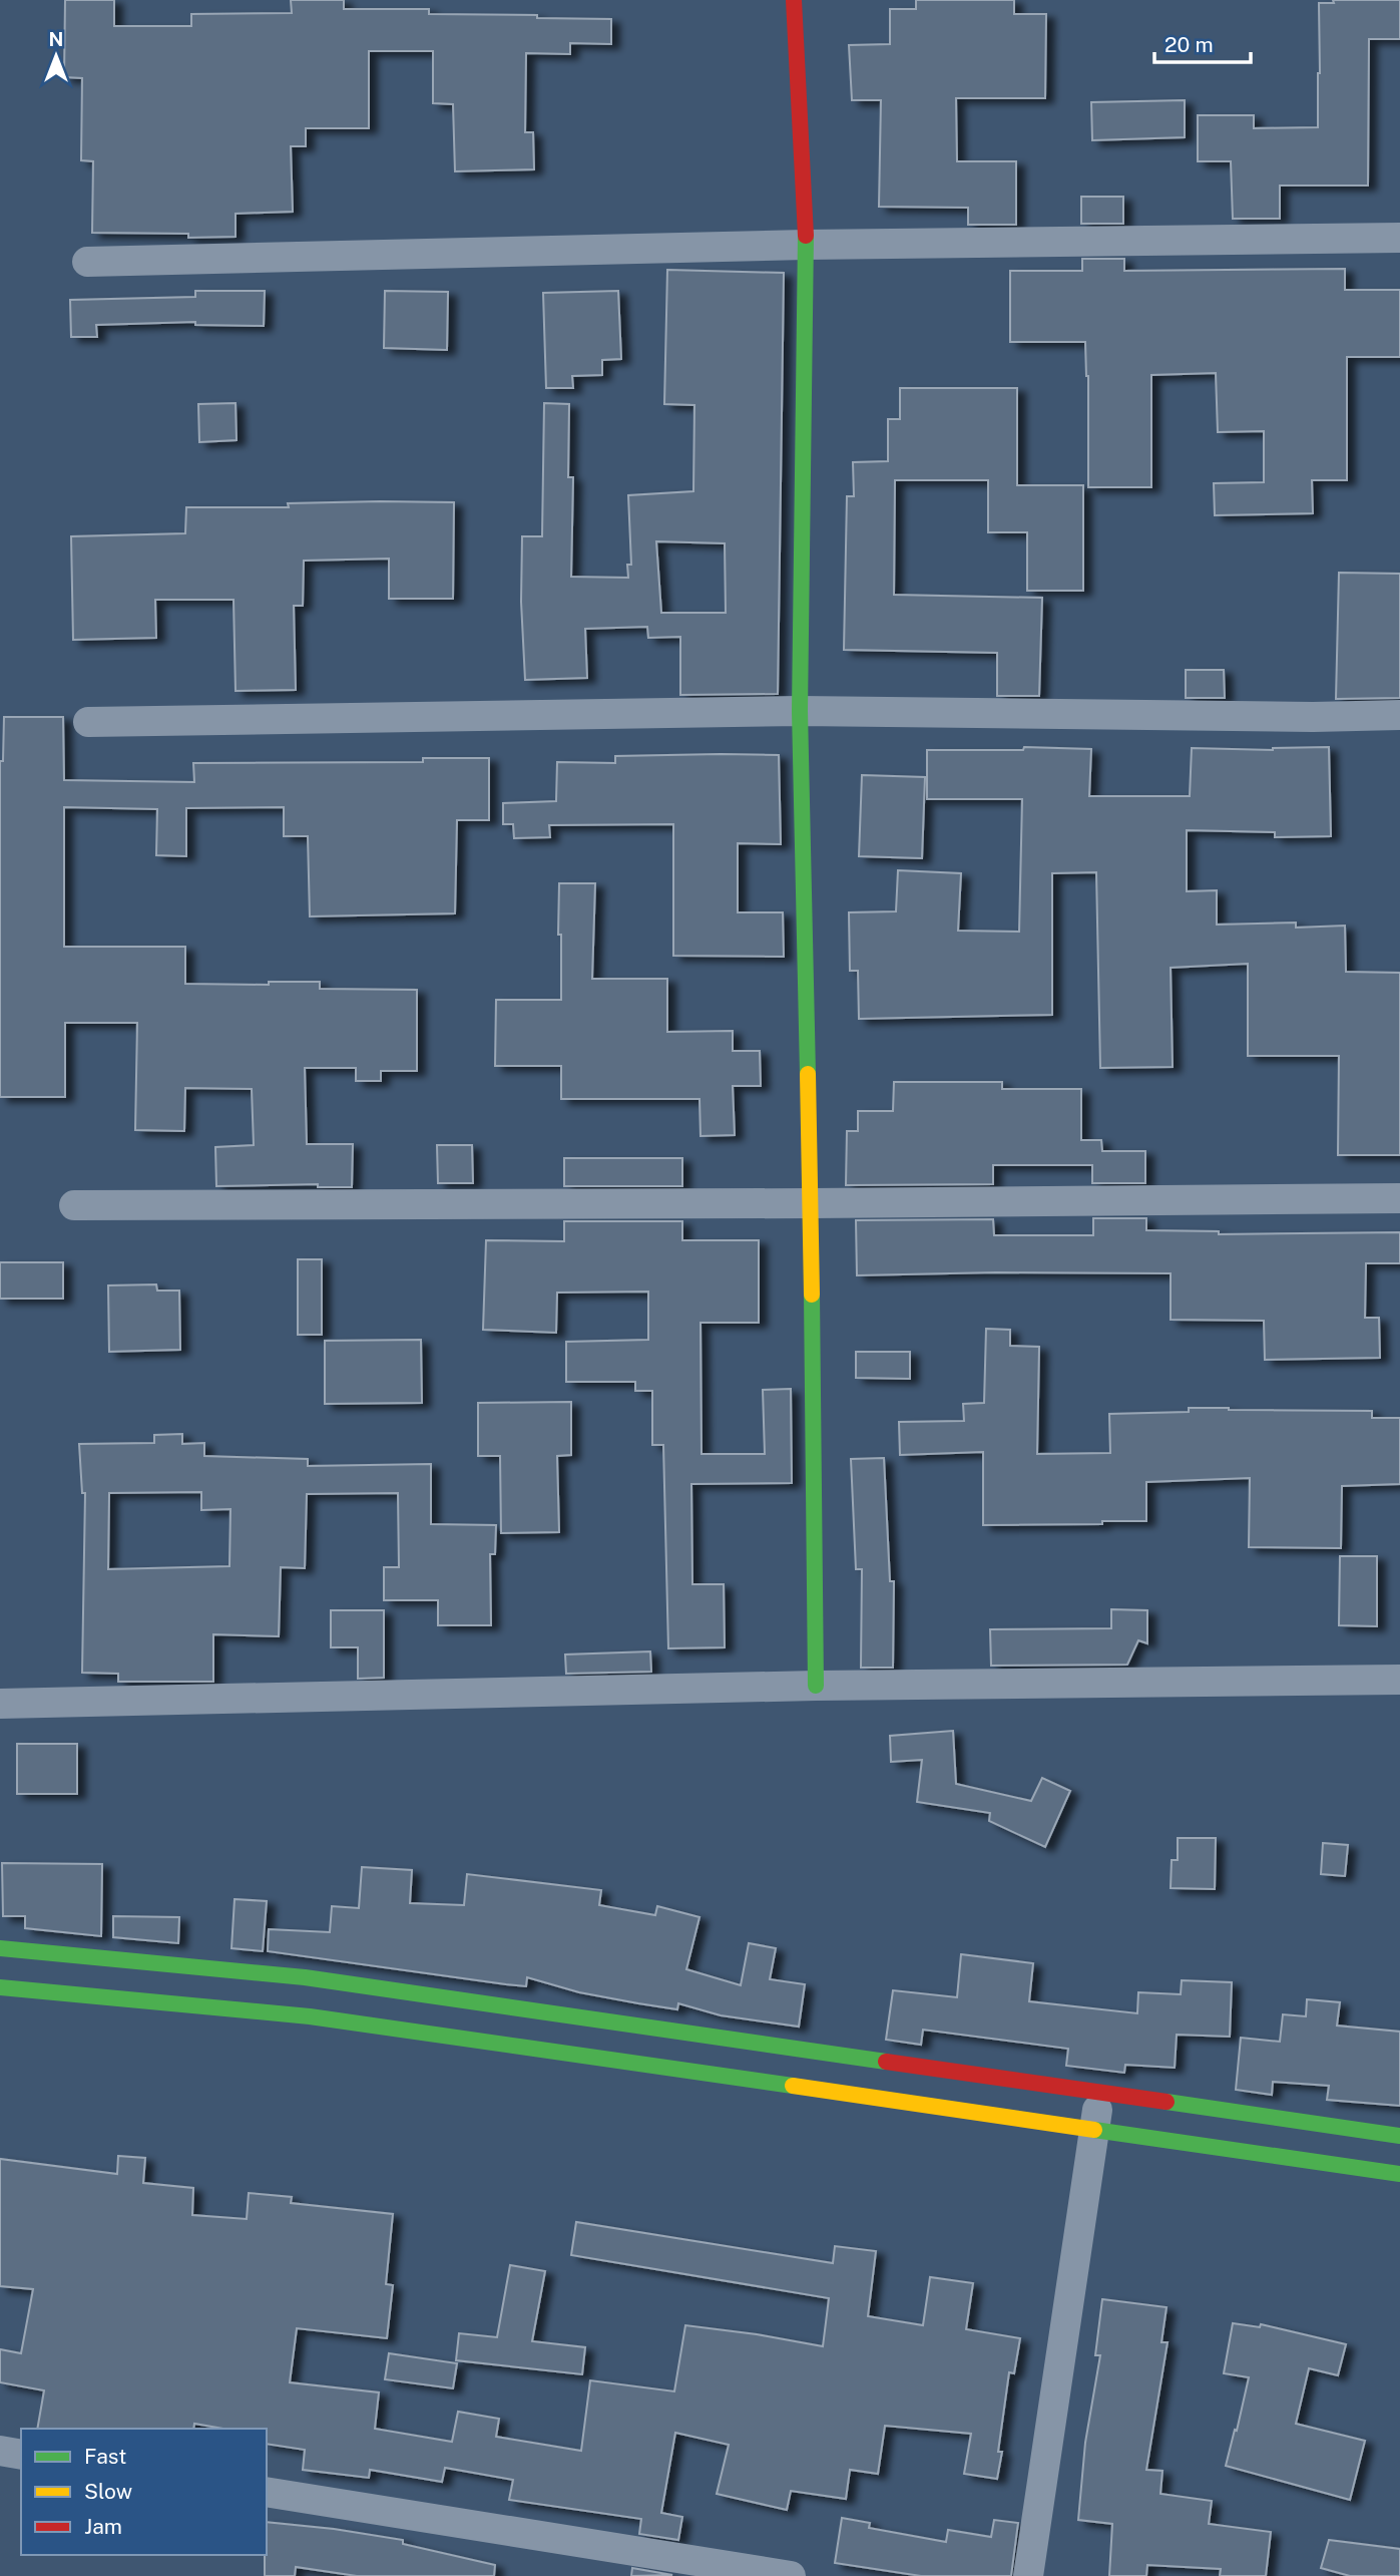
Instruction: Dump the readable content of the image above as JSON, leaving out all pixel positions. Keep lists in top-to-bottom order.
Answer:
{
  "legend": ["Fast", "Slow", "Jam"],
  "scale_bar": "20 m",
  "north": "top"
}
